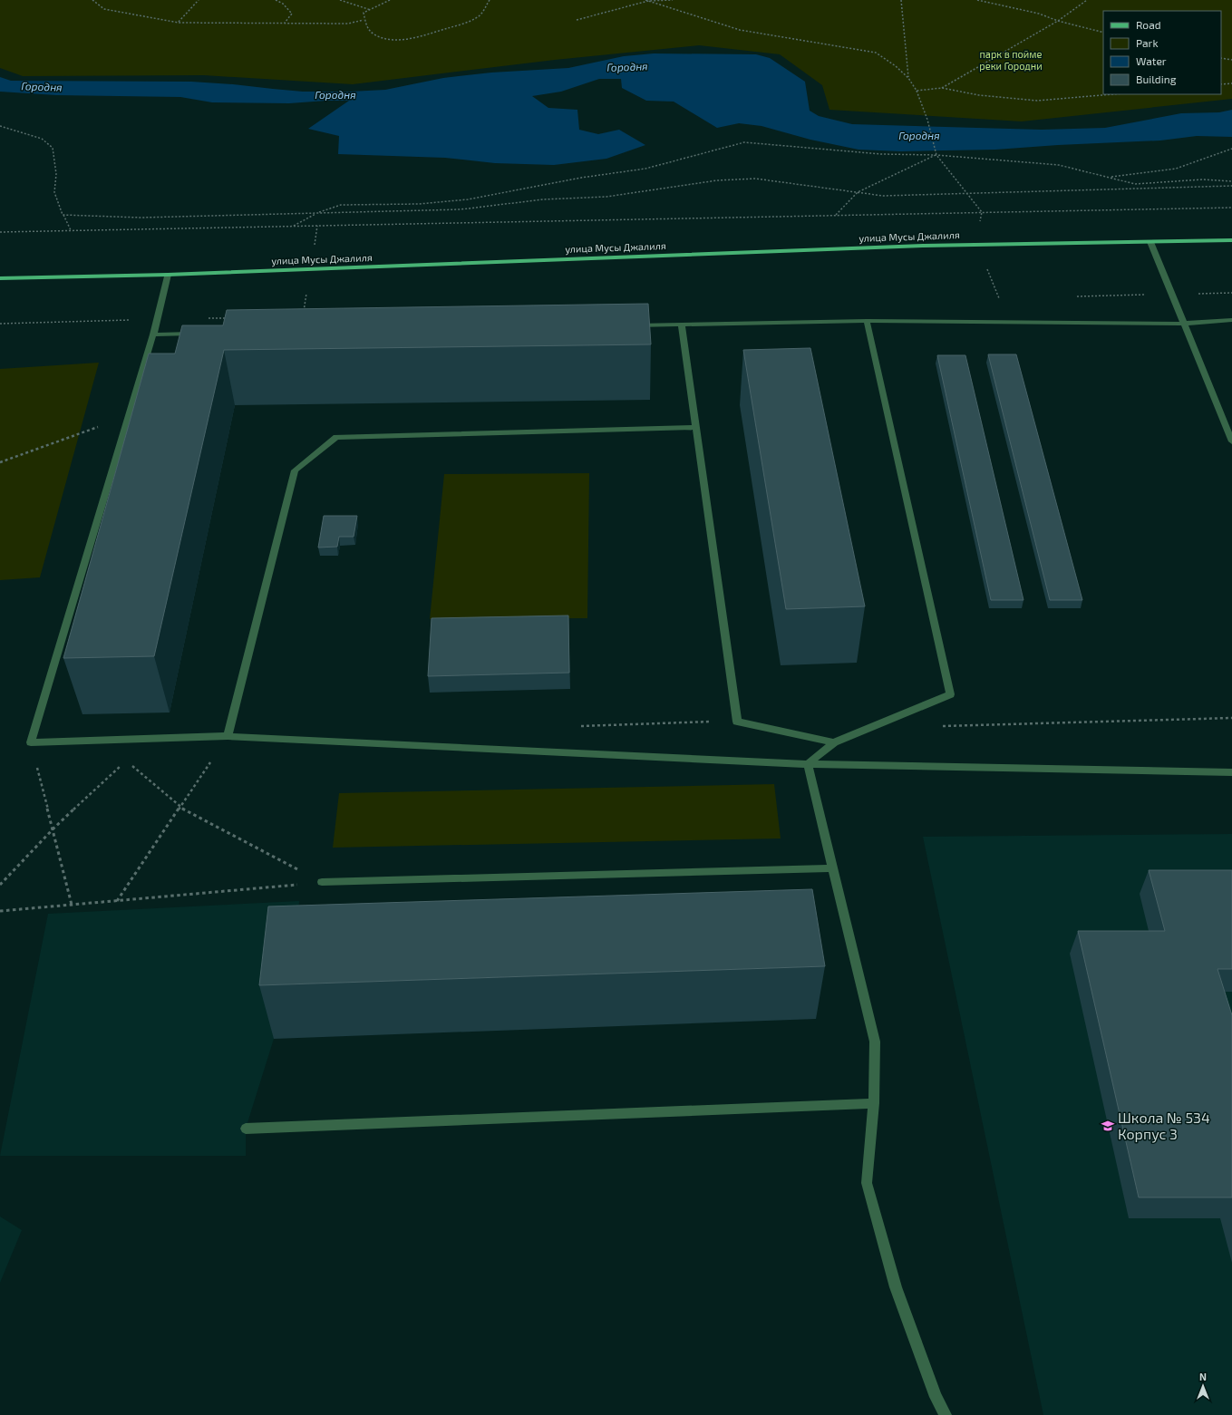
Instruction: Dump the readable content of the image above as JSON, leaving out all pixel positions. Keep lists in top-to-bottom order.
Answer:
{
  "streets": {
    "main road": ["улица Мусы Джалиля"]
  },
  "water": ["Городня"],
  "parks": ["парк в пойме реки Городни"],
  "places": {
    "school or university": ["Школа № 534 Корпус 3"]
  },
  "legend": [
    "Road",
    "Park",
    "Water",
    "Building"
  ],
  "north": "top"
}
